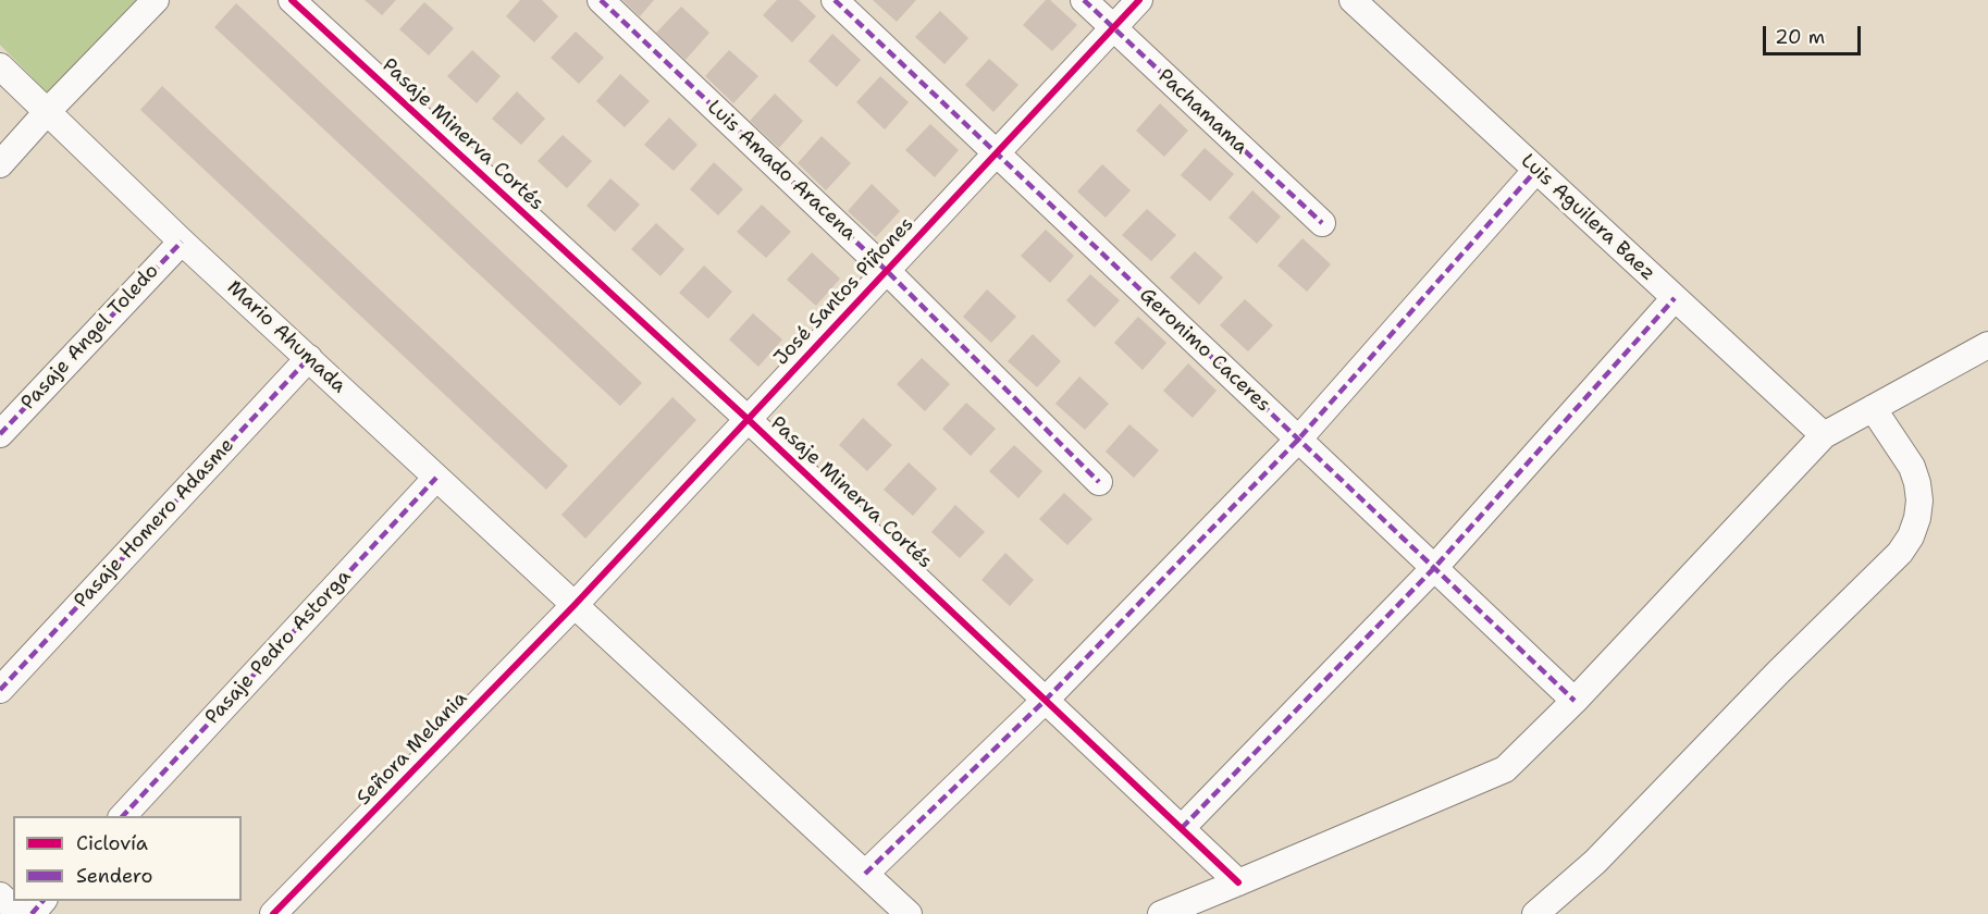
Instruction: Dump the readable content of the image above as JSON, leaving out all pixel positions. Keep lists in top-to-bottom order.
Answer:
{
  "streets": {
    "street": [
      "Pachamama",
      "Pasaje Minerva Cortés",
      "Luis Amado Aracena",
      "Luis Aguilera Baez",
      "José Santos Piñones",
      "Pasaje Angel Toledo",
      "Mario Ahumada",
      "Geronimo Caceres",
      "Pasaje Homero Adasme",
      "Pasaje Pedro Astorga",
      "Señora Melania"
    ]
  },
  "crossings": [
    ["Pachamama", "José Santos Piñones"],
    ["Pasaje Minerva Cortés", "José Santos Piñones"],
    ["Luis Amado Aracena", "José Santos Piñones"],
    ["José Santos Piñones", "Mario Ahumada"],
    ["José Santos Piñones", "Geronimo Caceres"],
    ["José Santos Piñones", "Señora Melania"],
    ["Pasaje Angel Toledo", "Mario Ahumada"],
    ["Mario Ahumada", "Pasaje Homero Adasme"],
    ["Mario Ahumada", "Pasaje Pedro Astorga"],
    ["Mario Ahumada", "Señora Melania"]
  ],
  "legend": ["Ciclovía", "Sendero"],
  "scale_bar": "20 m"
}
